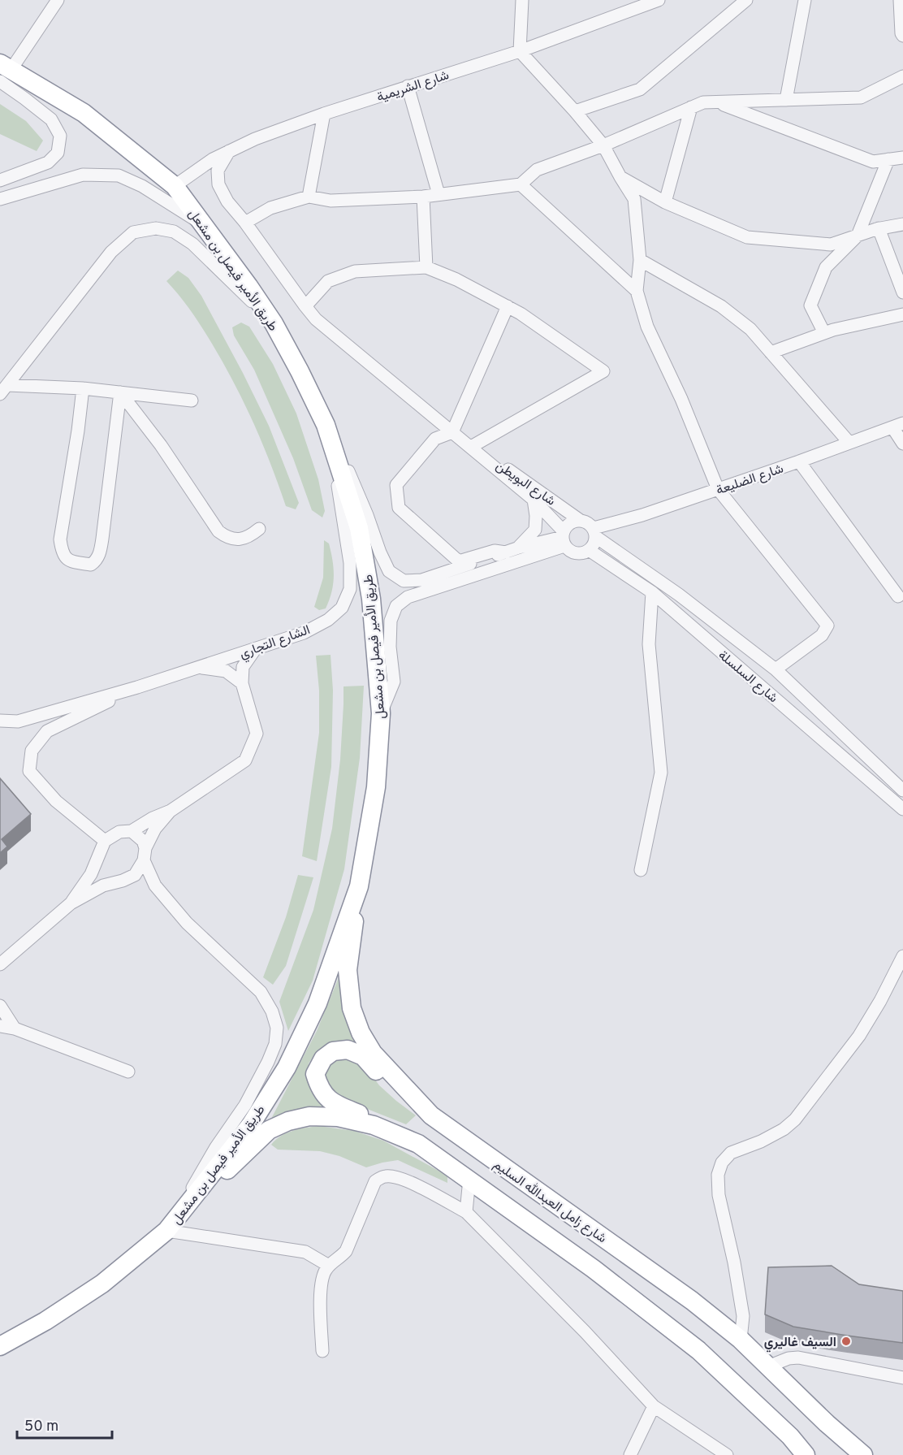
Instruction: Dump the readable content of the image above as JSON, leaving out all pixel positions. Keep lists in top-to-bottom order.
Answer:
{
  "streets": {
    "highway": ["طريق الأمير فيصل بن مشعل", "شارع زامل العبدالله السليم"],
    "street": [
      "شارع الشريمية",
      "شارع الضليعة",
      "شارع البويطن",
      "الشارع التجاري",
      "شارع السلسلة"
    ]
  },
  "crossings": [
    ["شارع الشريمية", "طريق الأمير فيصل بن مشعل"],
    ["طريق الأمير فيصل بن مشعل", "الشارع التجاري"],
    ["طريق الأمير فيصل بن مشعل", "شارع زامل العبدالله السليم"],
    ["شارع الضليعة", "شارع البويطن"],
    ["شارع الضليعة", "شارع السلسلة"],
    ["شارع البويطن", "شارع السلسلة"]
  ],
  "places": ["السيف غاليري"],
  "scale_bar": "50 m"
}
